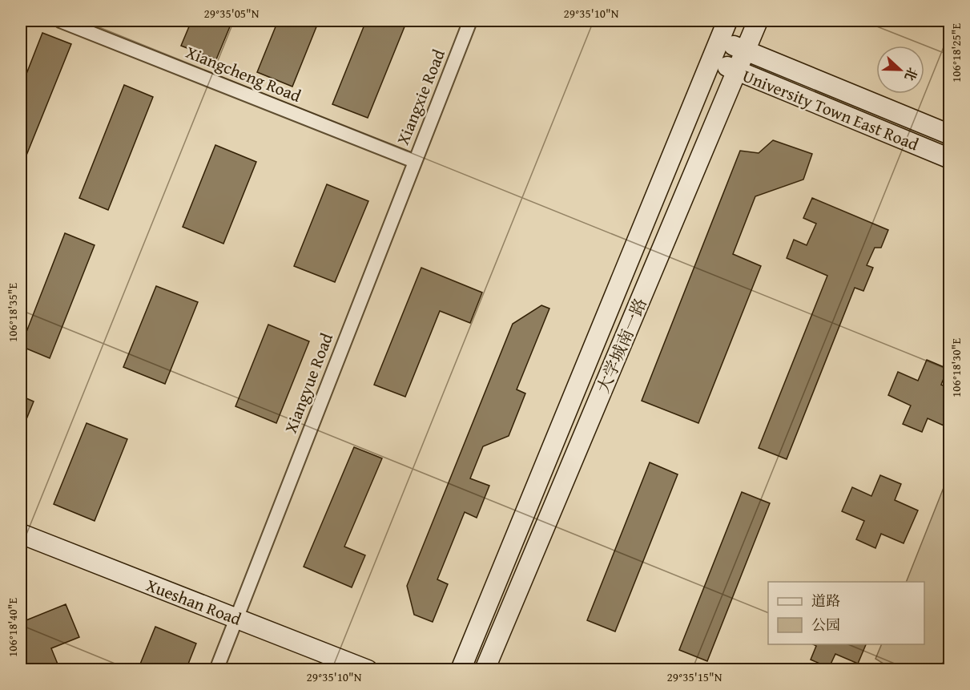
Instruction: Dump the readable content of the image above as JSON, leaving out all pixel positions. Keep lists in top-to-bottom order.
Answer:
{
  "streets": {
    "main road": ["University Town East Road", "大学城南一路", "Xueshan Road"],
    "street": ["Xiangcheng Road", "Xiangxie Road", "Xiangyue Road"]
  },
  "crossings": [
    ["Xiangcheng Road", "Xiangxie Road"],
    ["Xiangcheng Road", "Xiangyue Road"],
    ["Xiangxie Road", "Xiangyue Road"],
    ["University Town East Road", "大学城南一路"],
    ["Xiangyue Road", "Xueshan Road"]
  ],
  "legend": ["道路", "公园"],
  "north": "right",
  "coordinates": [
    "29°35'05\"N",
    "29°35'10\"N",
    "106°18'25\"E",
    "106°18'35\"E",
    "106°18'30\"E",
    "106°18'40\"E",
    "29°35'15\"N"
  ]
}
